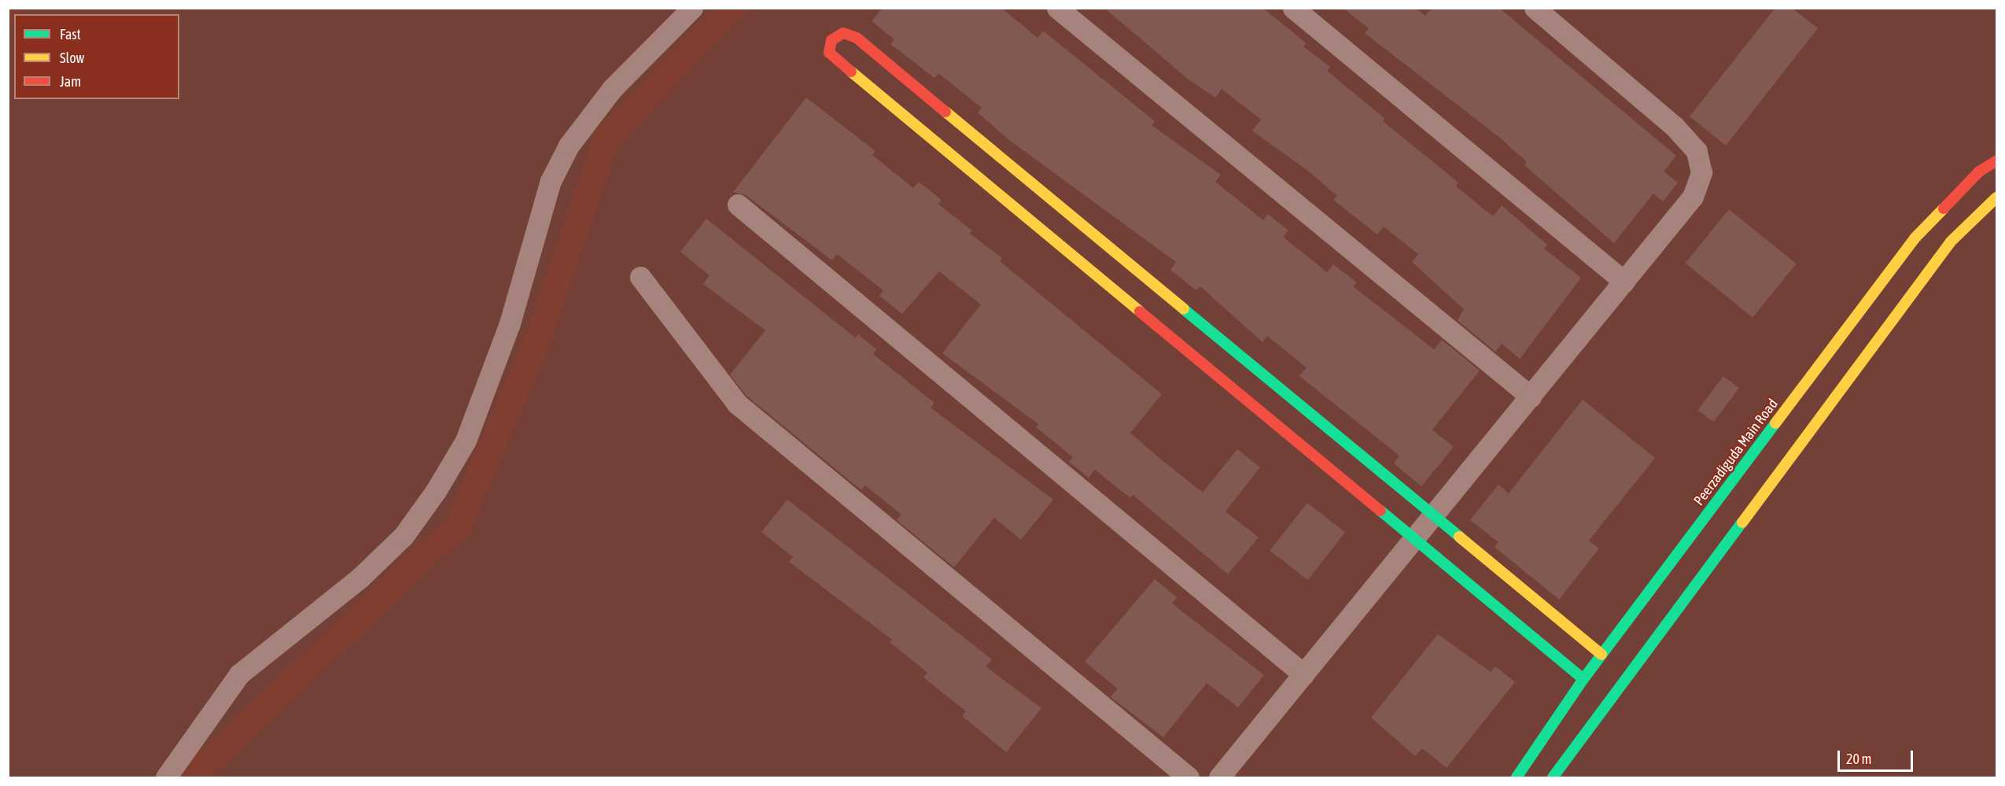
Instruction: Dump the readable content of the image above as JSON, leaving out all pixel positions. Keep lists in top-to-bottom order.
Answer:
{
  "streets": {
    "street": ["Peerzadiguda Main Road"]
  },
  "legend": ["Fast", "Slow", "Jam"],
  "scale_bar": "20 m"
}
